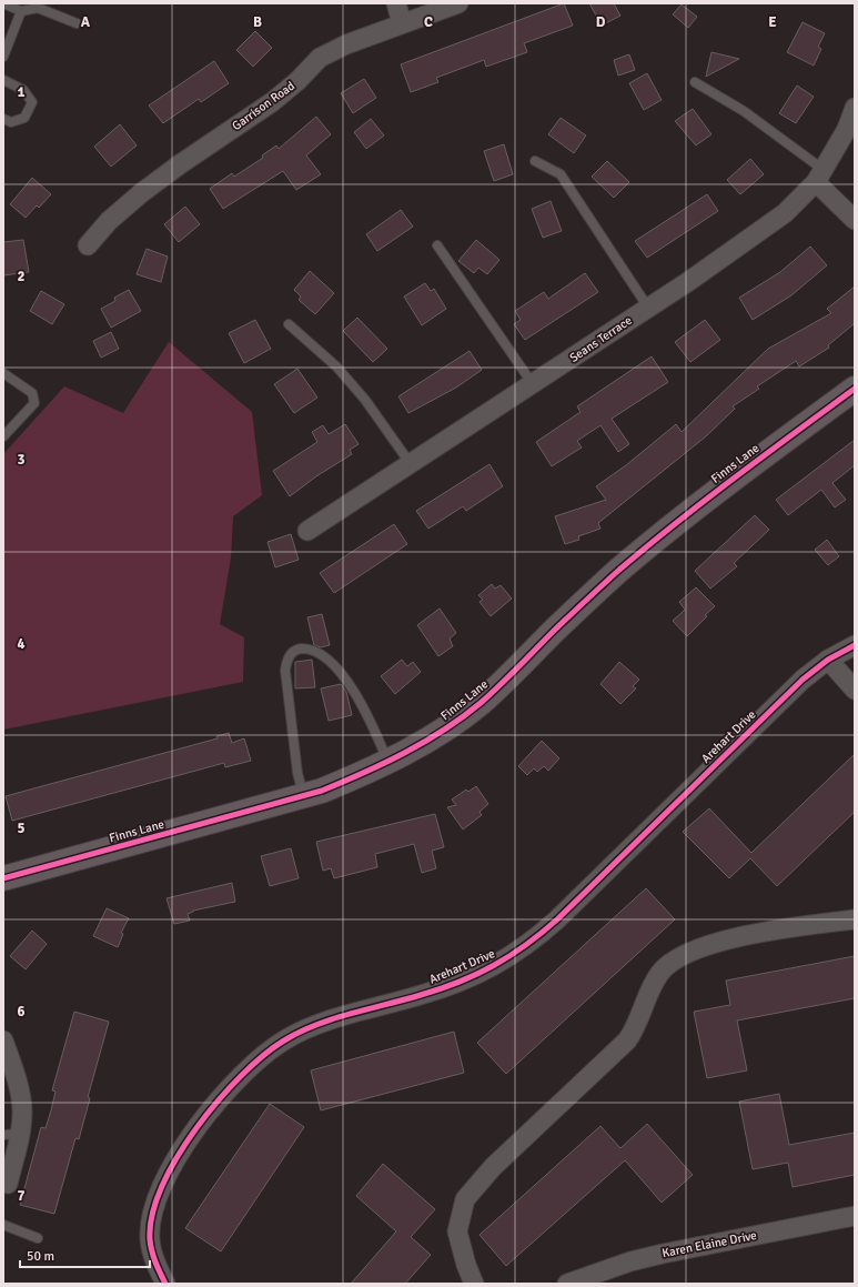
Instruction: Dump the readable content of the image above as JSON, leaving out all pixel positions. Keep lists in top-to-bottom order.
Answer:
{
  "streets": {
    "street": [
      "Garrison Road",
      "Seans Terrace",
      "Finns Lane",
      "Arehart Drive",
      "Karen Elaine Drive"
    ]
  },
  "scale_bar": "50 m",
  "grid": {
    "columns": [
      "A",
      "B",
      "C",
      "D",
      "E"
    ],
    "rows": [
      "1",
      "2",
      "3",
      "4",
      "5",
      "6",
      "7"
    ]
  }
}
